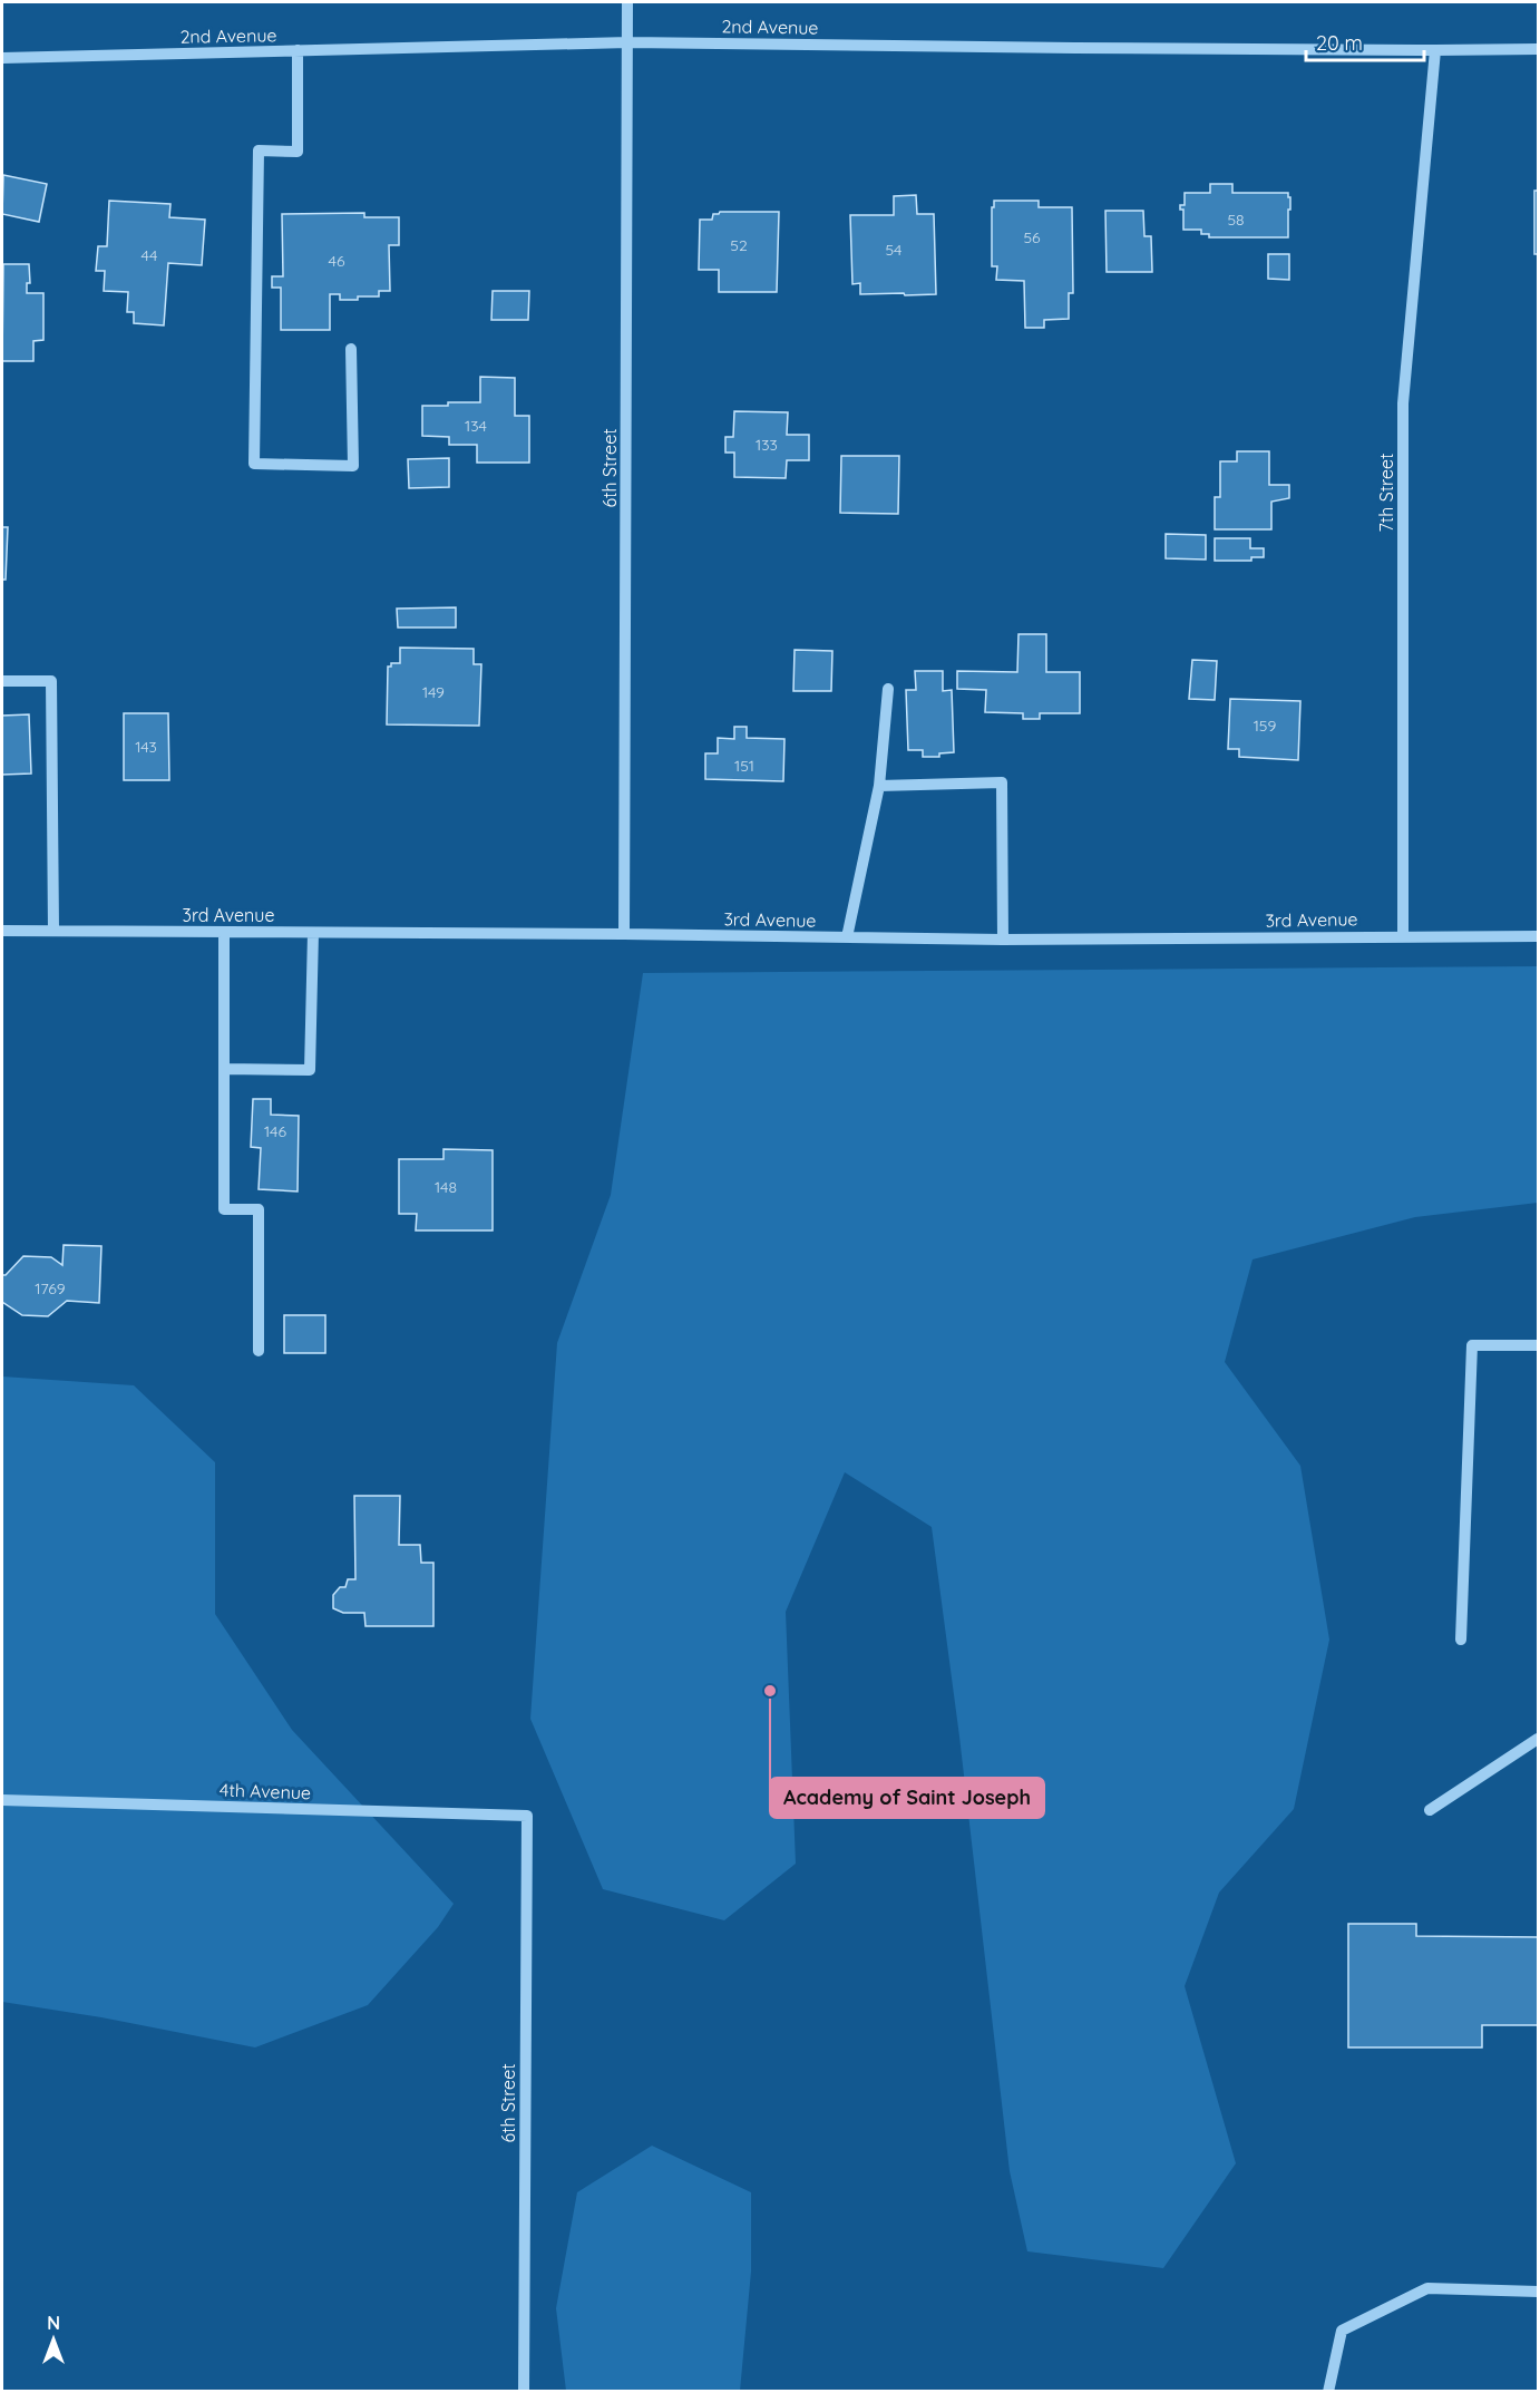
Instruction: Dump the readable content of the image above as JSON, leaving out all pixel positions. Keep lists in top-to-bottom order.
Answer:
{
  "streets": {
    "street": [
      "2nd Avenue",
      "6th Street",
      "7th Street",
      "3rd Avenue",
      "4th Avenue"
    ]
  },
  "crossings": [
    ["2nd Avenue", "6th Street"],
    ["2nd Avenue", "7th Street"],
    ["6th Street", "3rd Avenue"],
    ["6th Street", "4th Avenue"],
    ["7th Street", "3rd Avenue"]
  ],
  "places": ["Academy of Saint Joseph"],
  "house_numbers": [
    "58",
    "56",
    "52",
    "54",
    "44",
    "46",
    "134",
    "133",
    "149",
    "159",
    "143",
    "151",
    "146",
    "148",
    "1769"
  ],
  "scale_bar": "20 m",
  "north": "top"
}
